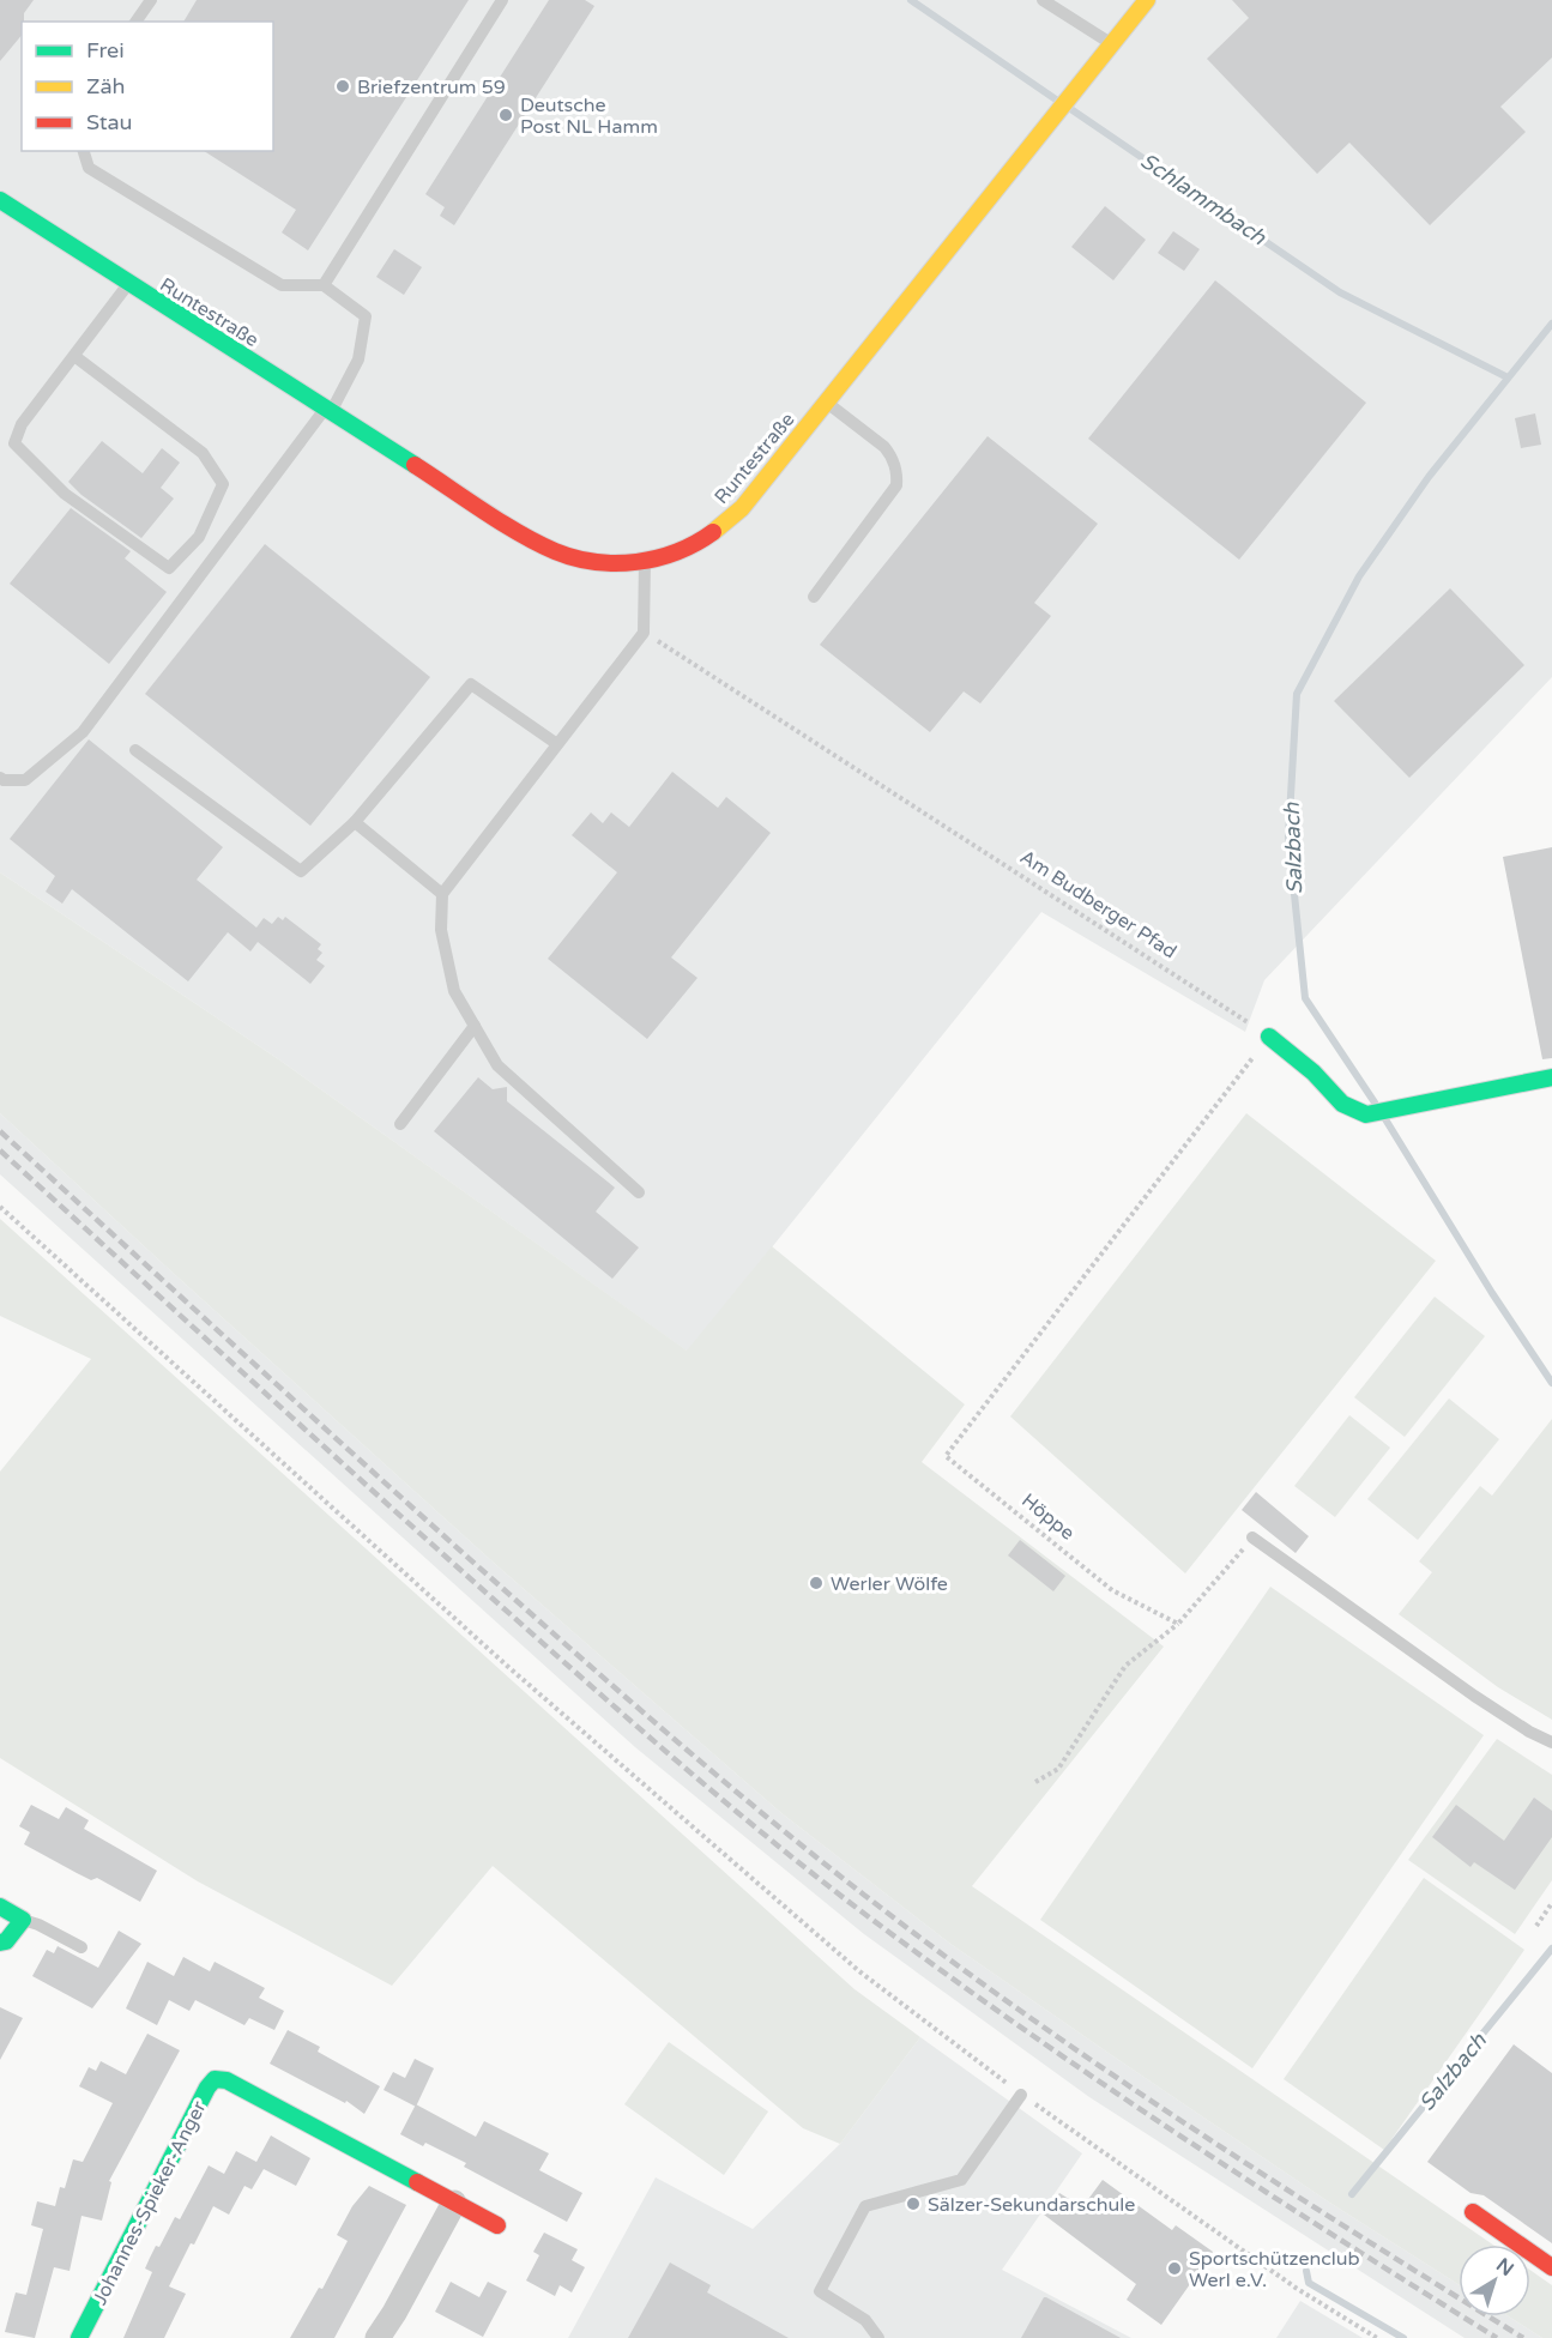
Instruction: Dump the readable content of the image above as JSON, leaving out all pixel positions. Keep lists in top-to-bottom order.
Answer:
{
  "streets": {
    "street": ["Runtestraße", "Johannes-Spieker-Anger"],
    "path": ["Am Budberger Pfad", "Höppe"]
  },
  "crossings": [
    ["Am Budberger Pfad", "Höppe"]
  ],
  "water": ["Schlammbach", "Salzbach"],
  "places": [
    "Briefzentrum 59",
    "Deutsche Post NL Hamm",
    "Werler Wölfe",
    "Sälzer-Sekundarschule",
    "Sportschützenclub Werl e.V."
  ],
  "legend": ["Frei", "Zäh", "Stau"],
  "north": "top right"
}
